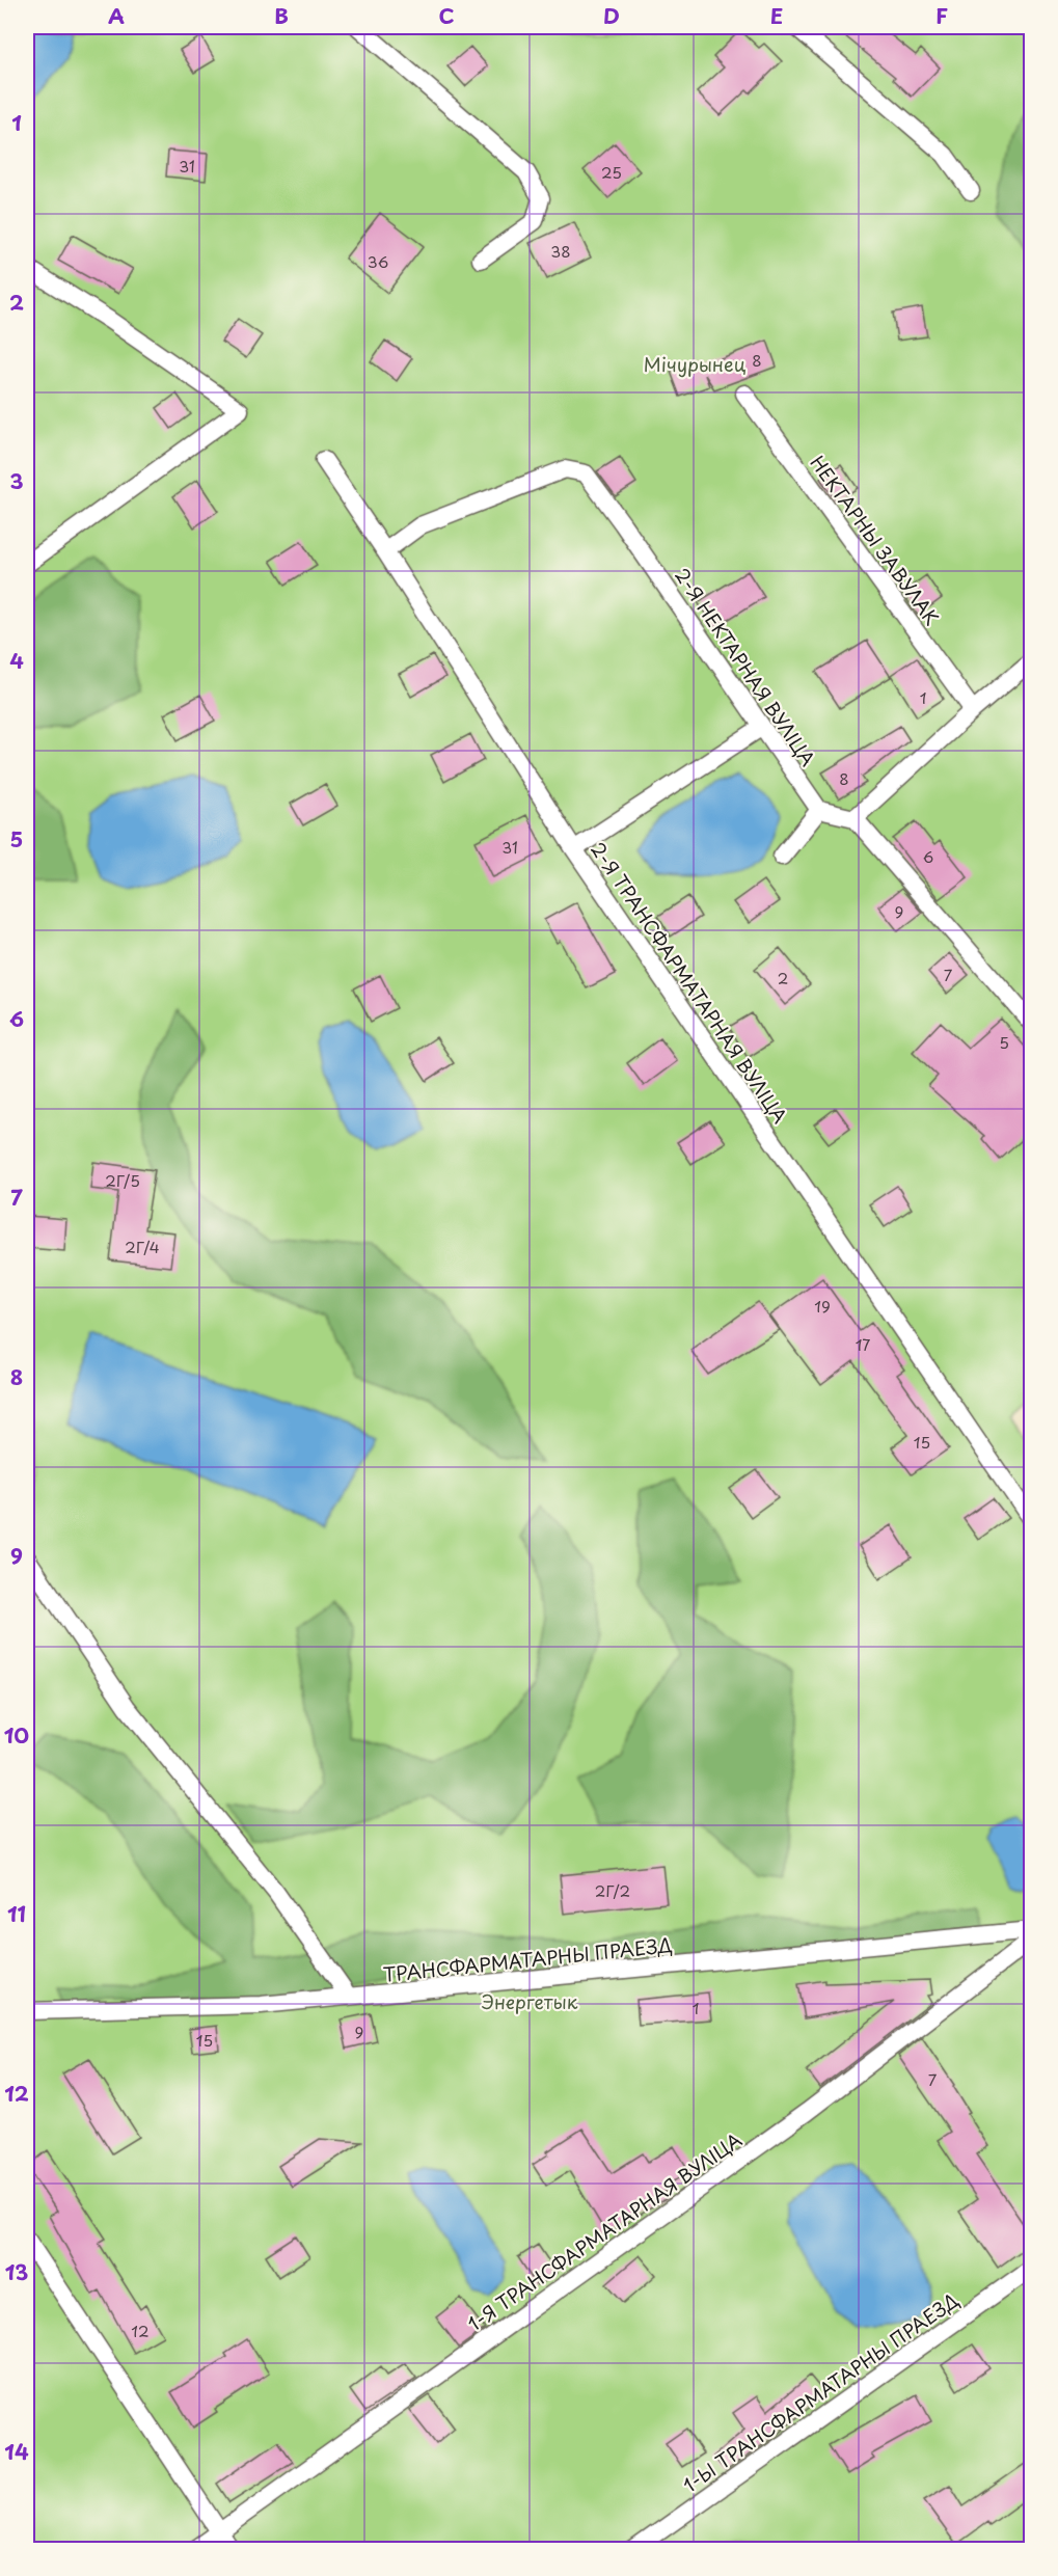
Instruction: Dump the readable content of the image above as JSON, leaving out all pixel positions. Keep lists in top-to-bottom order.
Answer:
{
  "streets": {
    "lane": [
      "НЕКТАРНЫ ЗАВУЛАК",
      "2-Я НЕКТАРНАЯ ВУЛІЦА",
      "2-Я ТРАНСФАРМАТАРНАЯ ВУЛІЦА",
      "ТРАНСФАРМАТАРНЫ ПРАЕЗД",
      "1-Я ТРАНСФАРМАТАРНАЯ ВУЛІЦА",
      "1-Ы ТРАНСФАРМАТАРНЫ ПРАЕЗД"
    ]
  },
  "crossings": [
    ["2-Я НЕКТАРНАЯ ВУЛІЦА", "2-Я ТРАНСФАРМАТАРНАЯ ВУЛІЦА"]
  ],
  "parks": ["Мічурынец", "Энергетык"],
  "house_numbers": [
    "31",
    "25",
    "38",
    "36",
    "8",
    "1",
    "8",
    "31",
    "6",
    "9",
    "7",
    "2",
    "5",
    "2Г/5",
    "2Г/4",
    "19",
    "17",
    "15",
    "2Г/2",
    "1",
    "9",
    "15",
    "7",
    "12"
  ],
  "grid": {
    "columns": [
      "A",
      "B",
      "C",
      "D",
      "E",
      "F"
    ],
    "rows": [
      "1",
      "2",
      "3",
      "4",
      "5",
      "6",
      "7",
      "8",
      "9",
      "10",
      "11",
      "12",
      "13",
      "14"
    ]
  }
}
